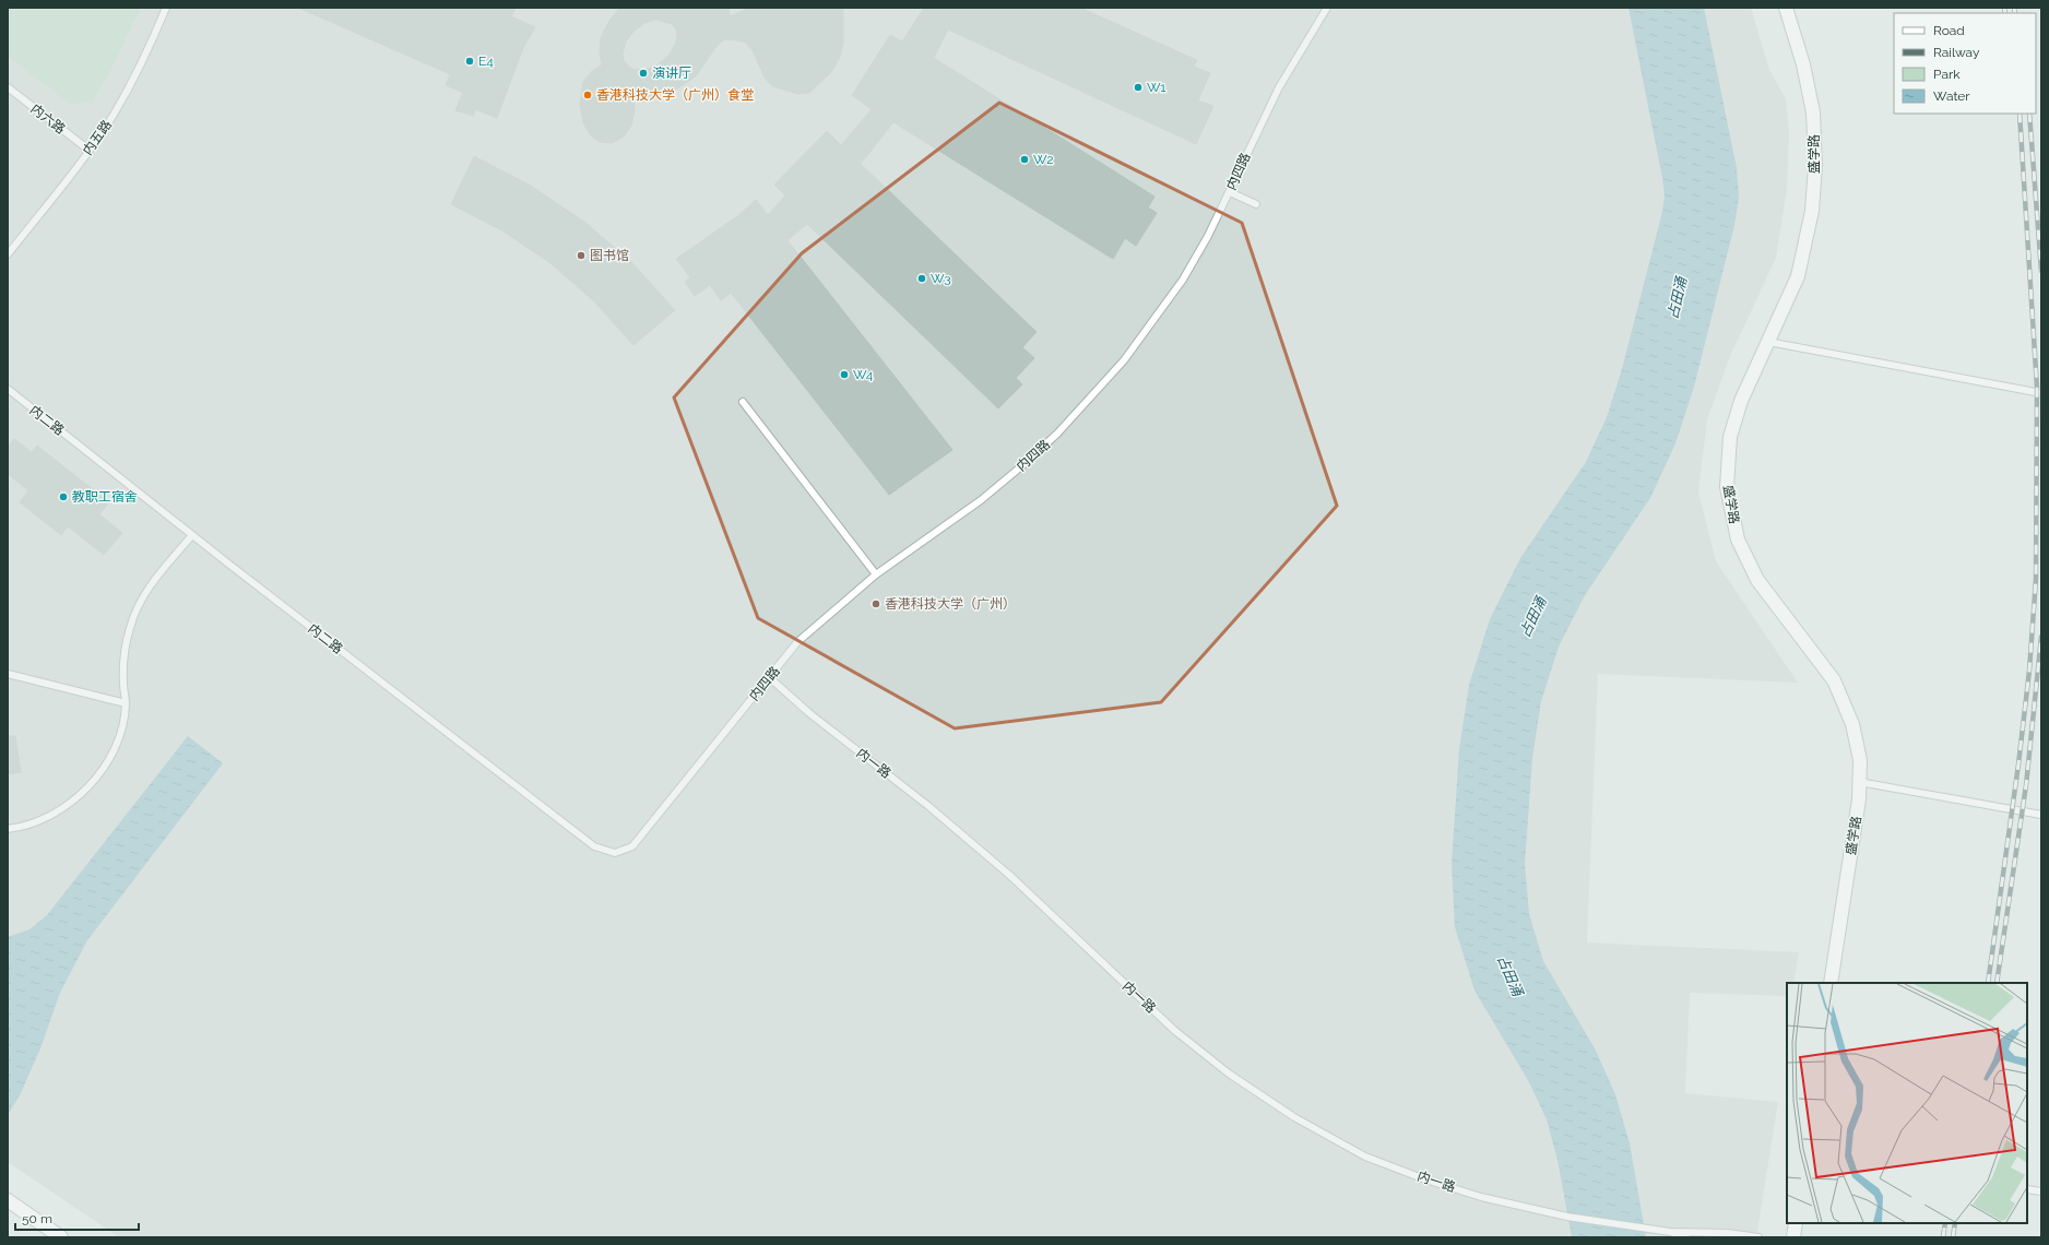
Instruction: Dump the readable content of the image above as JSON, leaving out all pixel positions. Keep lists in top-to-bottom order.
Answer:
{
  "streets": {
    "street": ["盛学路"],
    "lane": [
      "内六路",
      "内五路",
      "内四路",
      "内二路",
      "内一路"
    ]
  },
  "crossings": [
    ["内六路", "内五路"],
    ["内四路", "内二路"],
    ["内四路", "内一路"]
  ],
  "water": ["占田涌"],
  "places": [
    "E4",
    "演讲厅",
    "W1",
    "香港科技大学（广州）食堂",
    "W2",
    "图书馆",
    "W3",
    "W4",
    "教职工宿舍",
    "香港科技大学（广州）"
  ],
  "legend": [
    "Road",
    "Railway",
    "Park",
    "Water"
  ],
  "scale_bar": "50 m"
}
